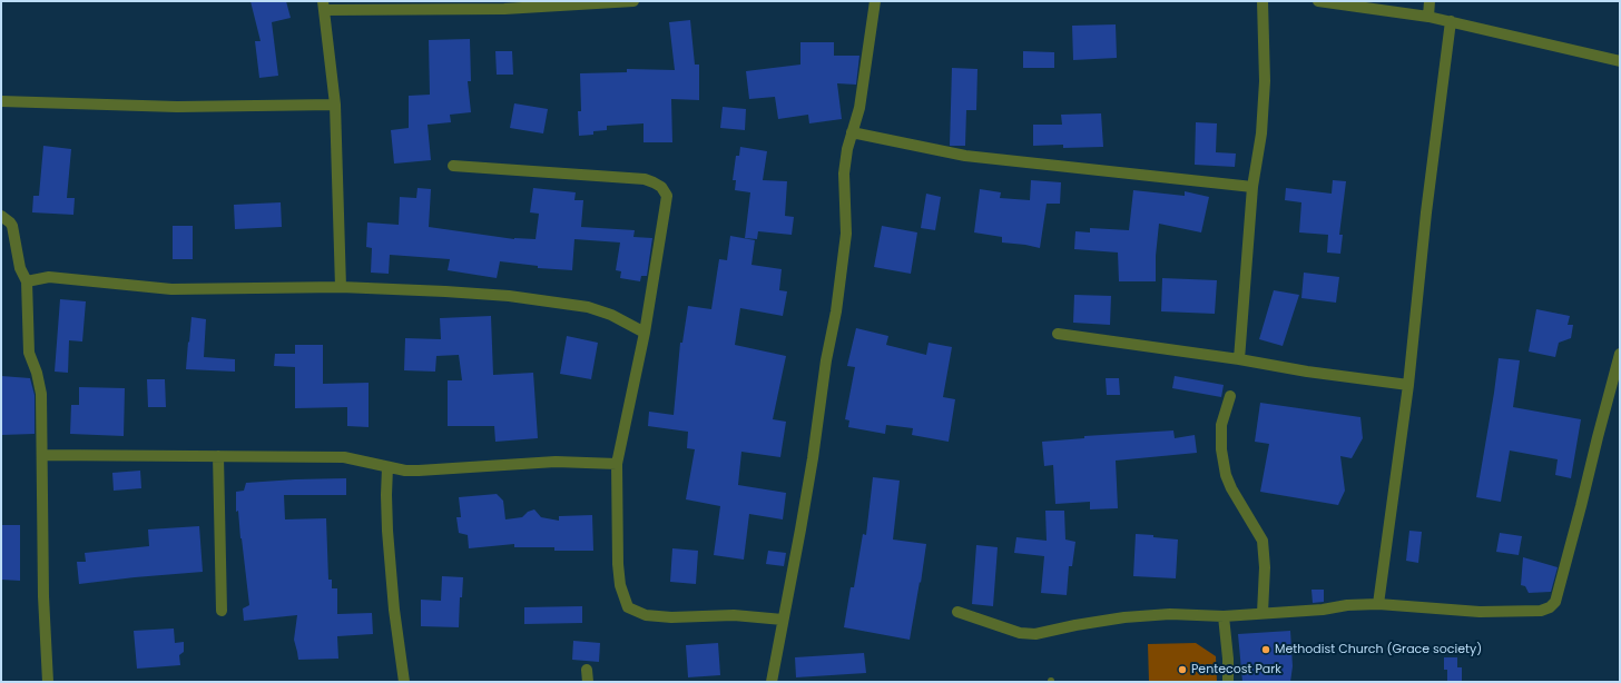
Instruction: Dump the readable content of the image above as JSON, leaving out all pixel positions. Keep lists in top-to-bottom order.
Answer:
{
  "places": ["Methodist Church (Grace society)", "Pentecost Park"]
}
